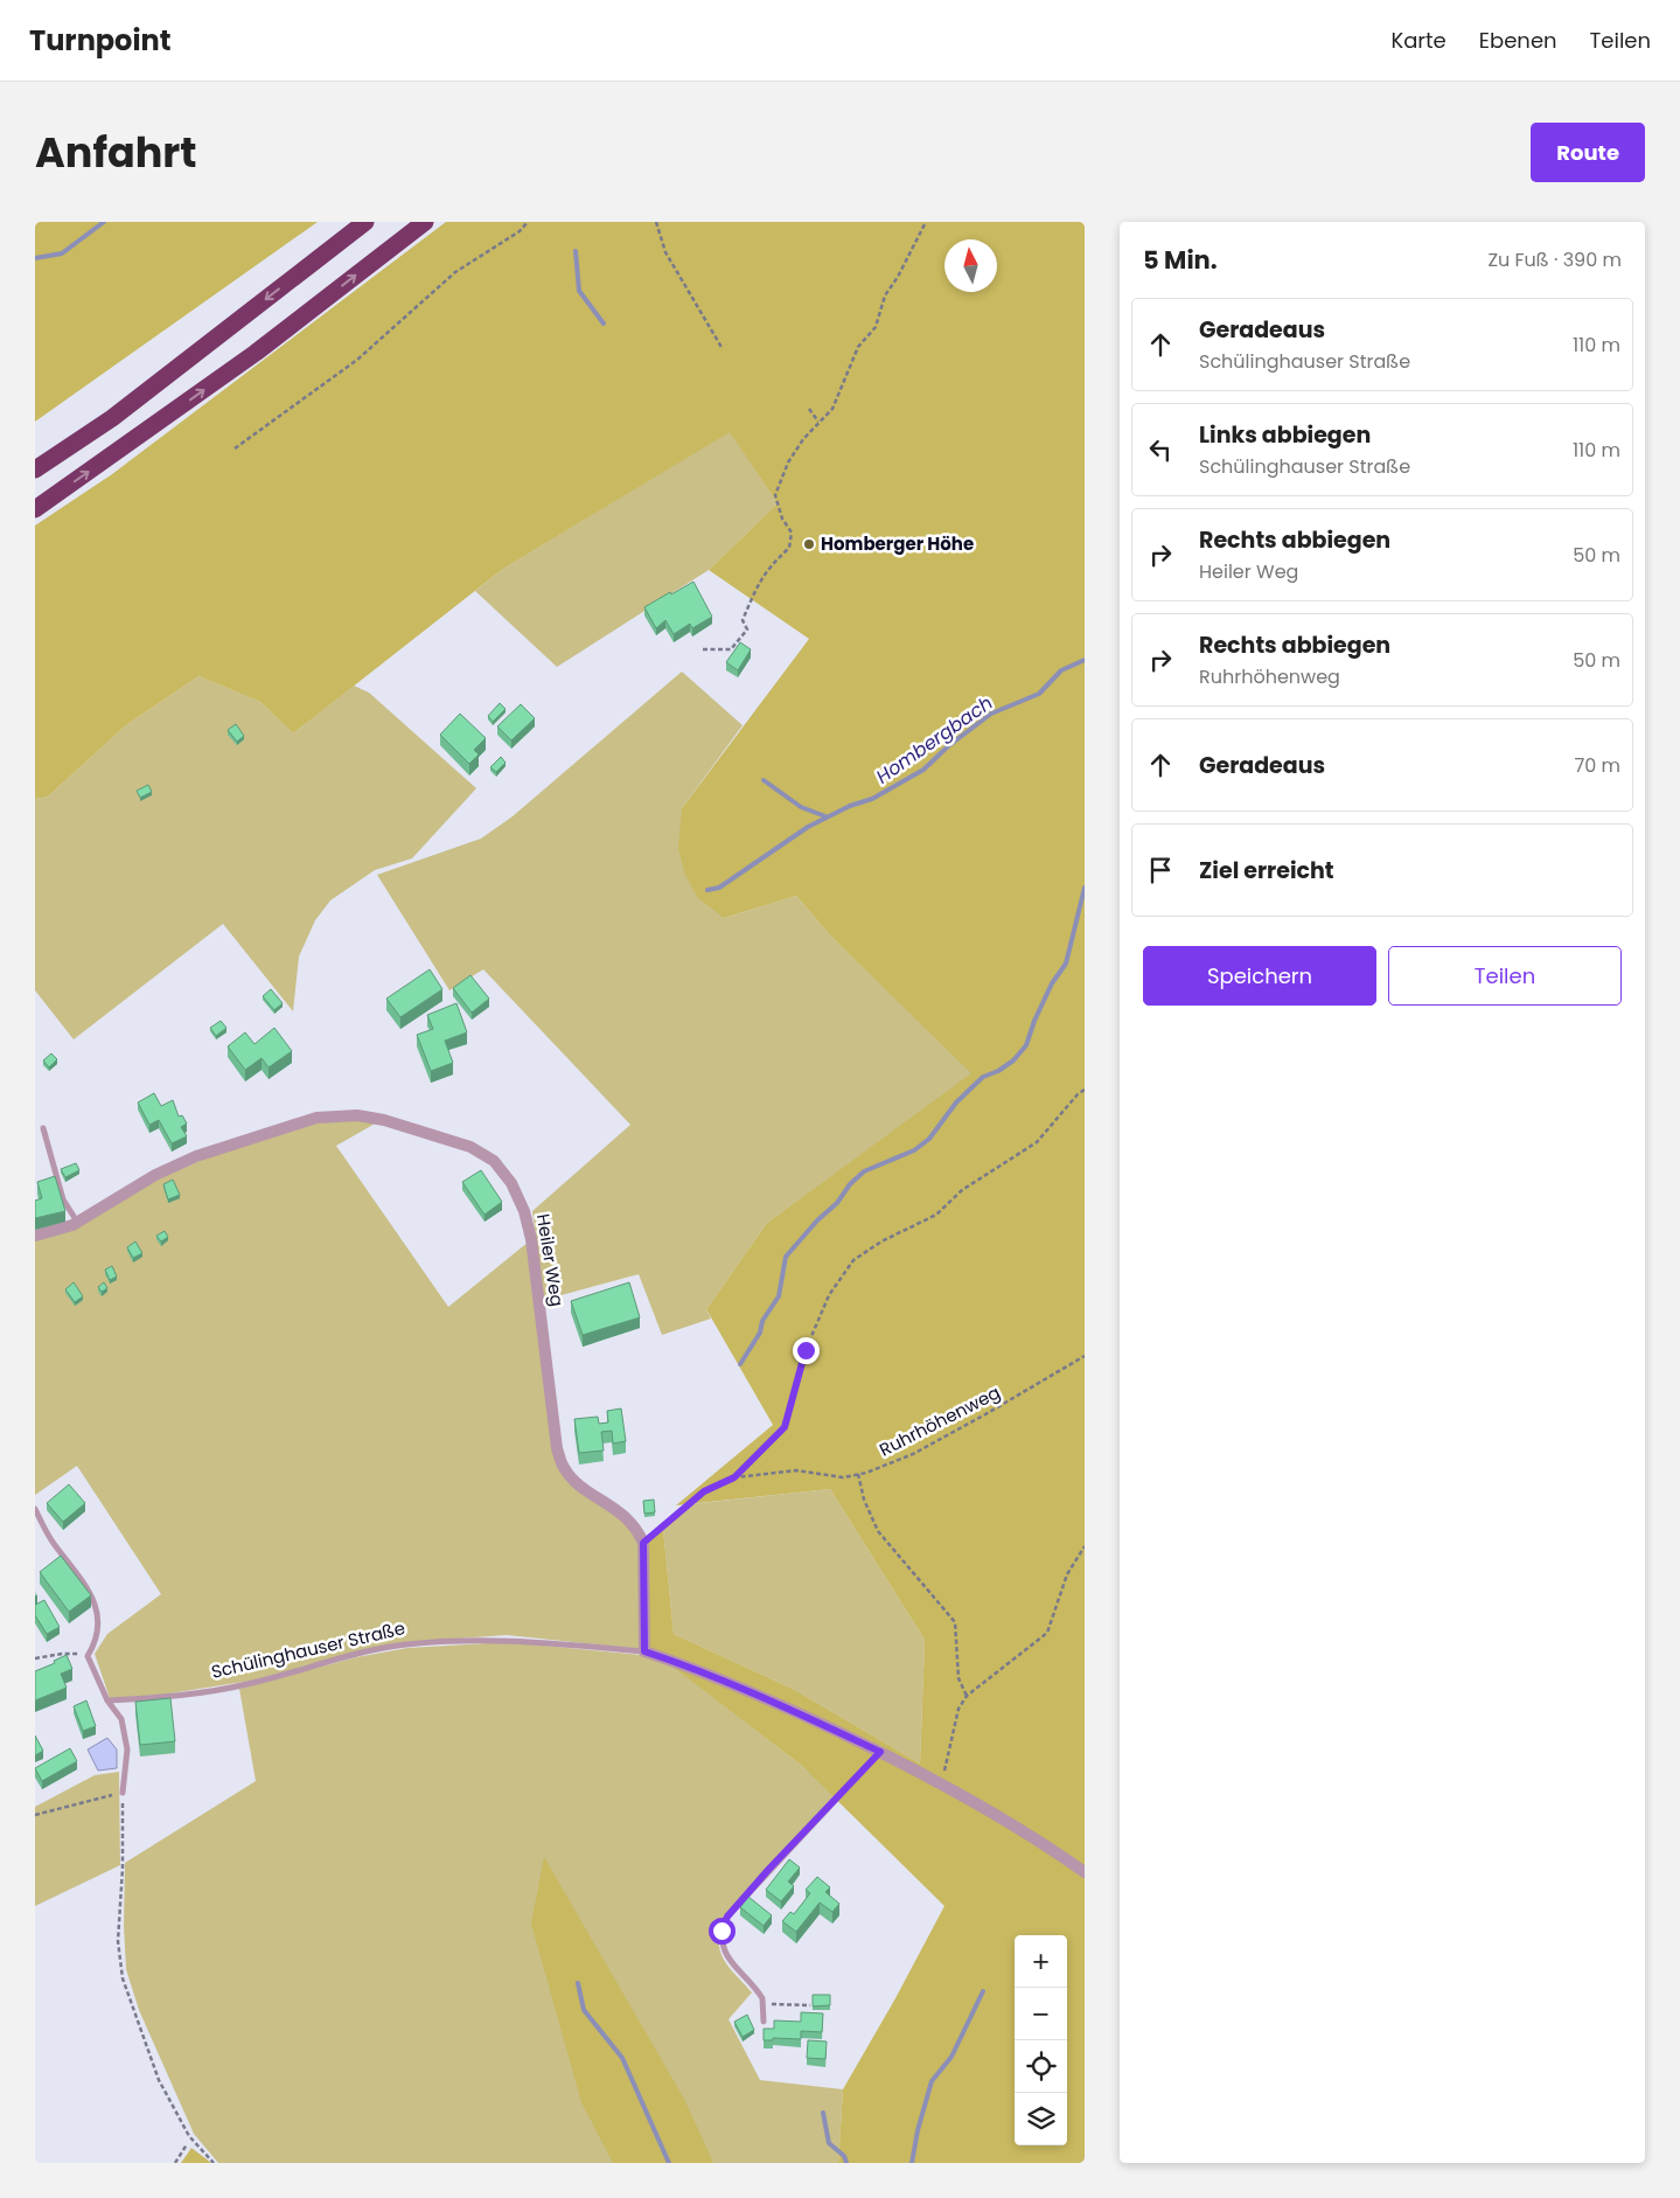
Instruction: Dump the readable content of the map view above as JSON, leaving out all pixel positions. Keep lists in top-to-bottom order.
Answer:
{
  "streets": {
    "street": ["Heiler Weg", "Schülinghauser Straße"],
    "path": ["Ruhrhöhenweg"]
  },
  "crossings": [
    ["Heiler Weg", "Ruhrhöhenweg"]
  ],
  "water": ["Hombergbach"],
  "places": ["Homberger Höhe"],
  "north": "top",
  "page": {
    "header": "Turnpoint",
    "nav": ["Karte", "Ebenen", "Teilen"],
    "title": "Anfahrt",
    "buttons": [
      "Route",
      ["Speichern", "Teilen"]
    ],
    "heading": ["5 Min.", "Zu Fuß · 390 m"],
    "list": [
      ["Geradeaus", "Schülinghauser Straße", "110 m"],
      ["Links abbiegen", "Schülinghauser Straße", "110 m"],
      ["Rechts abbiegen", "Heiler Weg", "50 m"],
      ["Rechts abbiegen", "Ruhrhöhenweg", "50 m"],
      ["Geradeaus", "70 m"],
      "Ziel erreicht"
    ],
    "map_buttons": ["+", "−"]
  }
}
